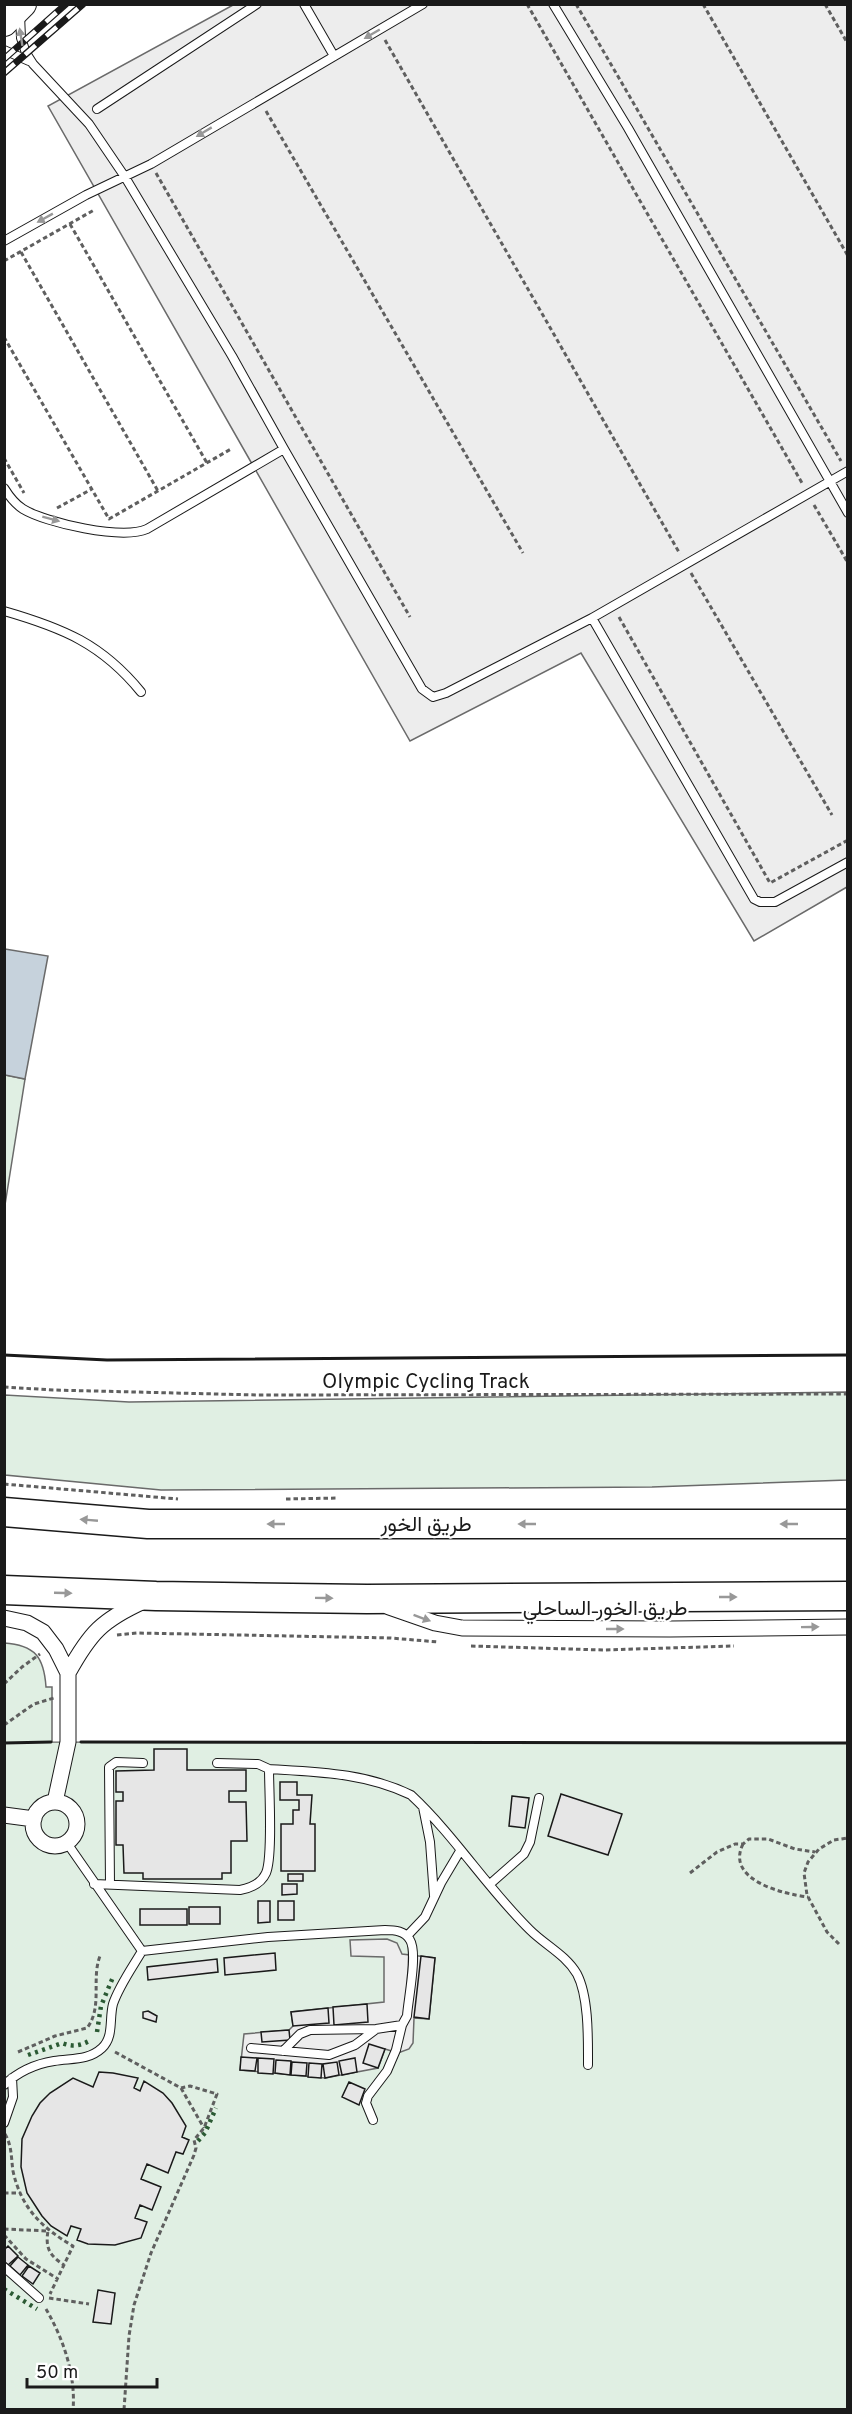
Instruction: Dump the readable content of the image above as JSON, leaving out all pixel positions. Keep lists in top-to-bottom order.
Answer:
{
  "streets": {
    "highway": ["طريق الخور"],
    "street": ["طريق الخور الساحلي"],
    "path": ["Olympic Cycling Track"]
  },
  "one_way": ["طريق الخور الساحلي"],
  "scale_bar": "50 m"
}
